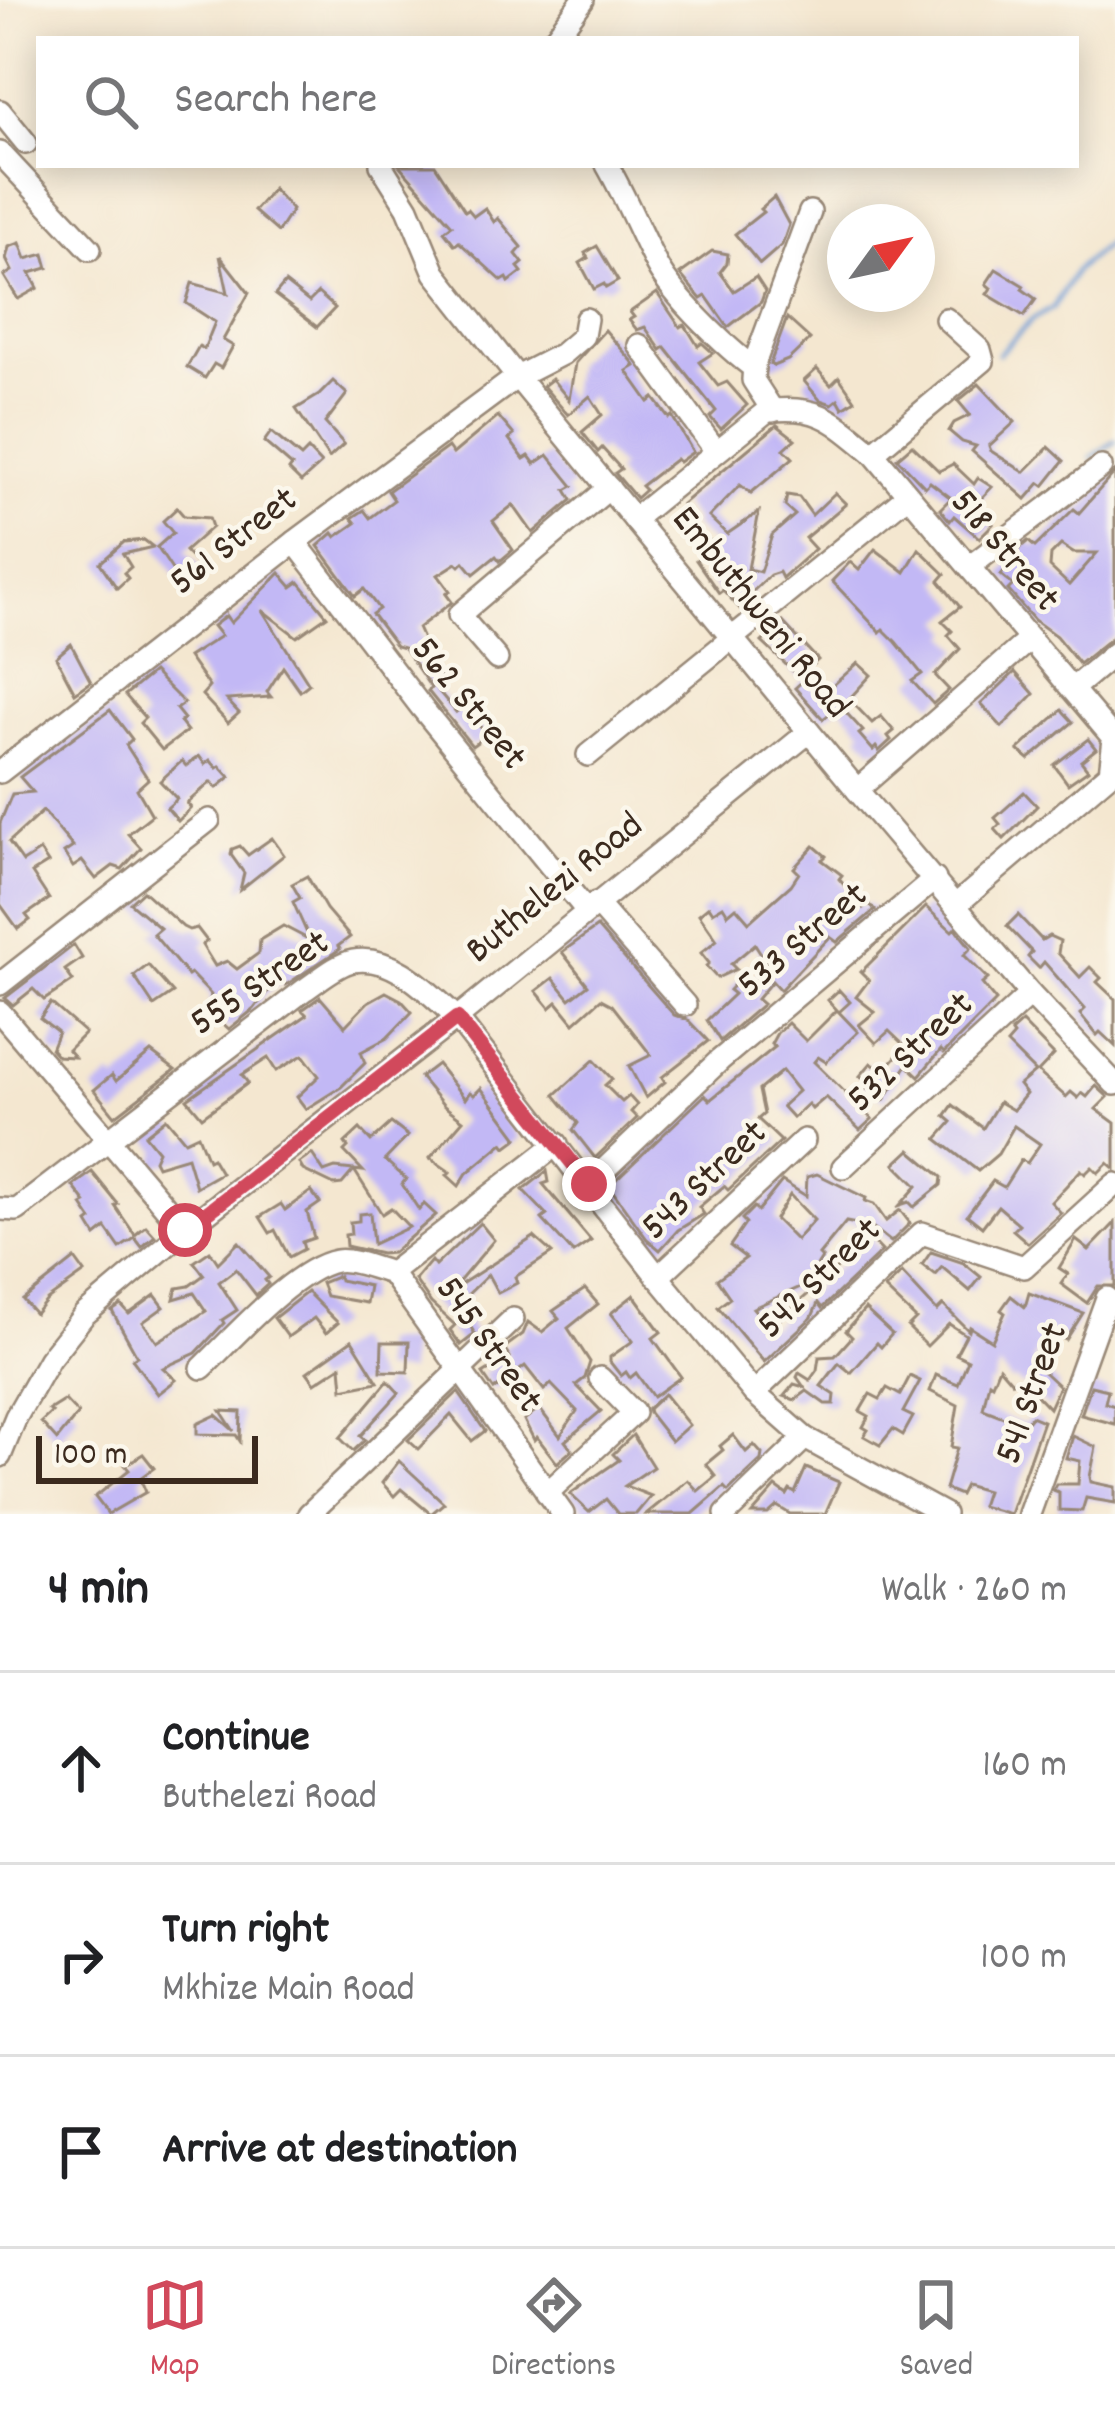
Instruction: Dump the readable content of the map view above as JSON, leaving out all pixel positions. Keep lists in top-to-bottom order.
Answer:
{
  "streets": {
    "street": [
      "561 Street",
      "518 Street",
      "Embuthweni Road",
      "562 Street",
      "Buthelezi Road",
      "533 Street",
      "555 Street",
      "532 Street",
      "543 Street",
      "542 Street",
      "545 Street",
      "541 Street"
    ]
  },
  "crossings": [
    ["561 Street", "Embuthweni Road"],
    ["561 Street", "562 Street"],
    ["518 Street", "Embuthweni Road"],
    ["Embuthweni Road", "Buthelezi Road"],
    ["Embuthweni Road", "533 Street"],
    ["Embuthweni Road", "532 Street"],
    ["562 Street", "Buthelezi Road"],
    ["Buthelezi Road", "555 Street"],
    ["533 Street", "555 Street"],
    ["555 Street", "543 Street"],
    ["555 Street", "542 Street"],
    ["555 Street", "545 Street"]
  ],
  "scale_bar": "100 m",
  "north": "top right",
  "page": {
    "search": "Search here",
    "scale": "100 m",
    "heading": ["4 min", "Walk · 260 m"],
    "list": [
      ["Continue", "Buthelezi Road", "160 m"],
      ["Turn right", "Mkhize Main Road", "100 m"],
      "Arrive at destination"
    ],
    "nav": ["Map", "Directions", "Saved"]
  }
}
